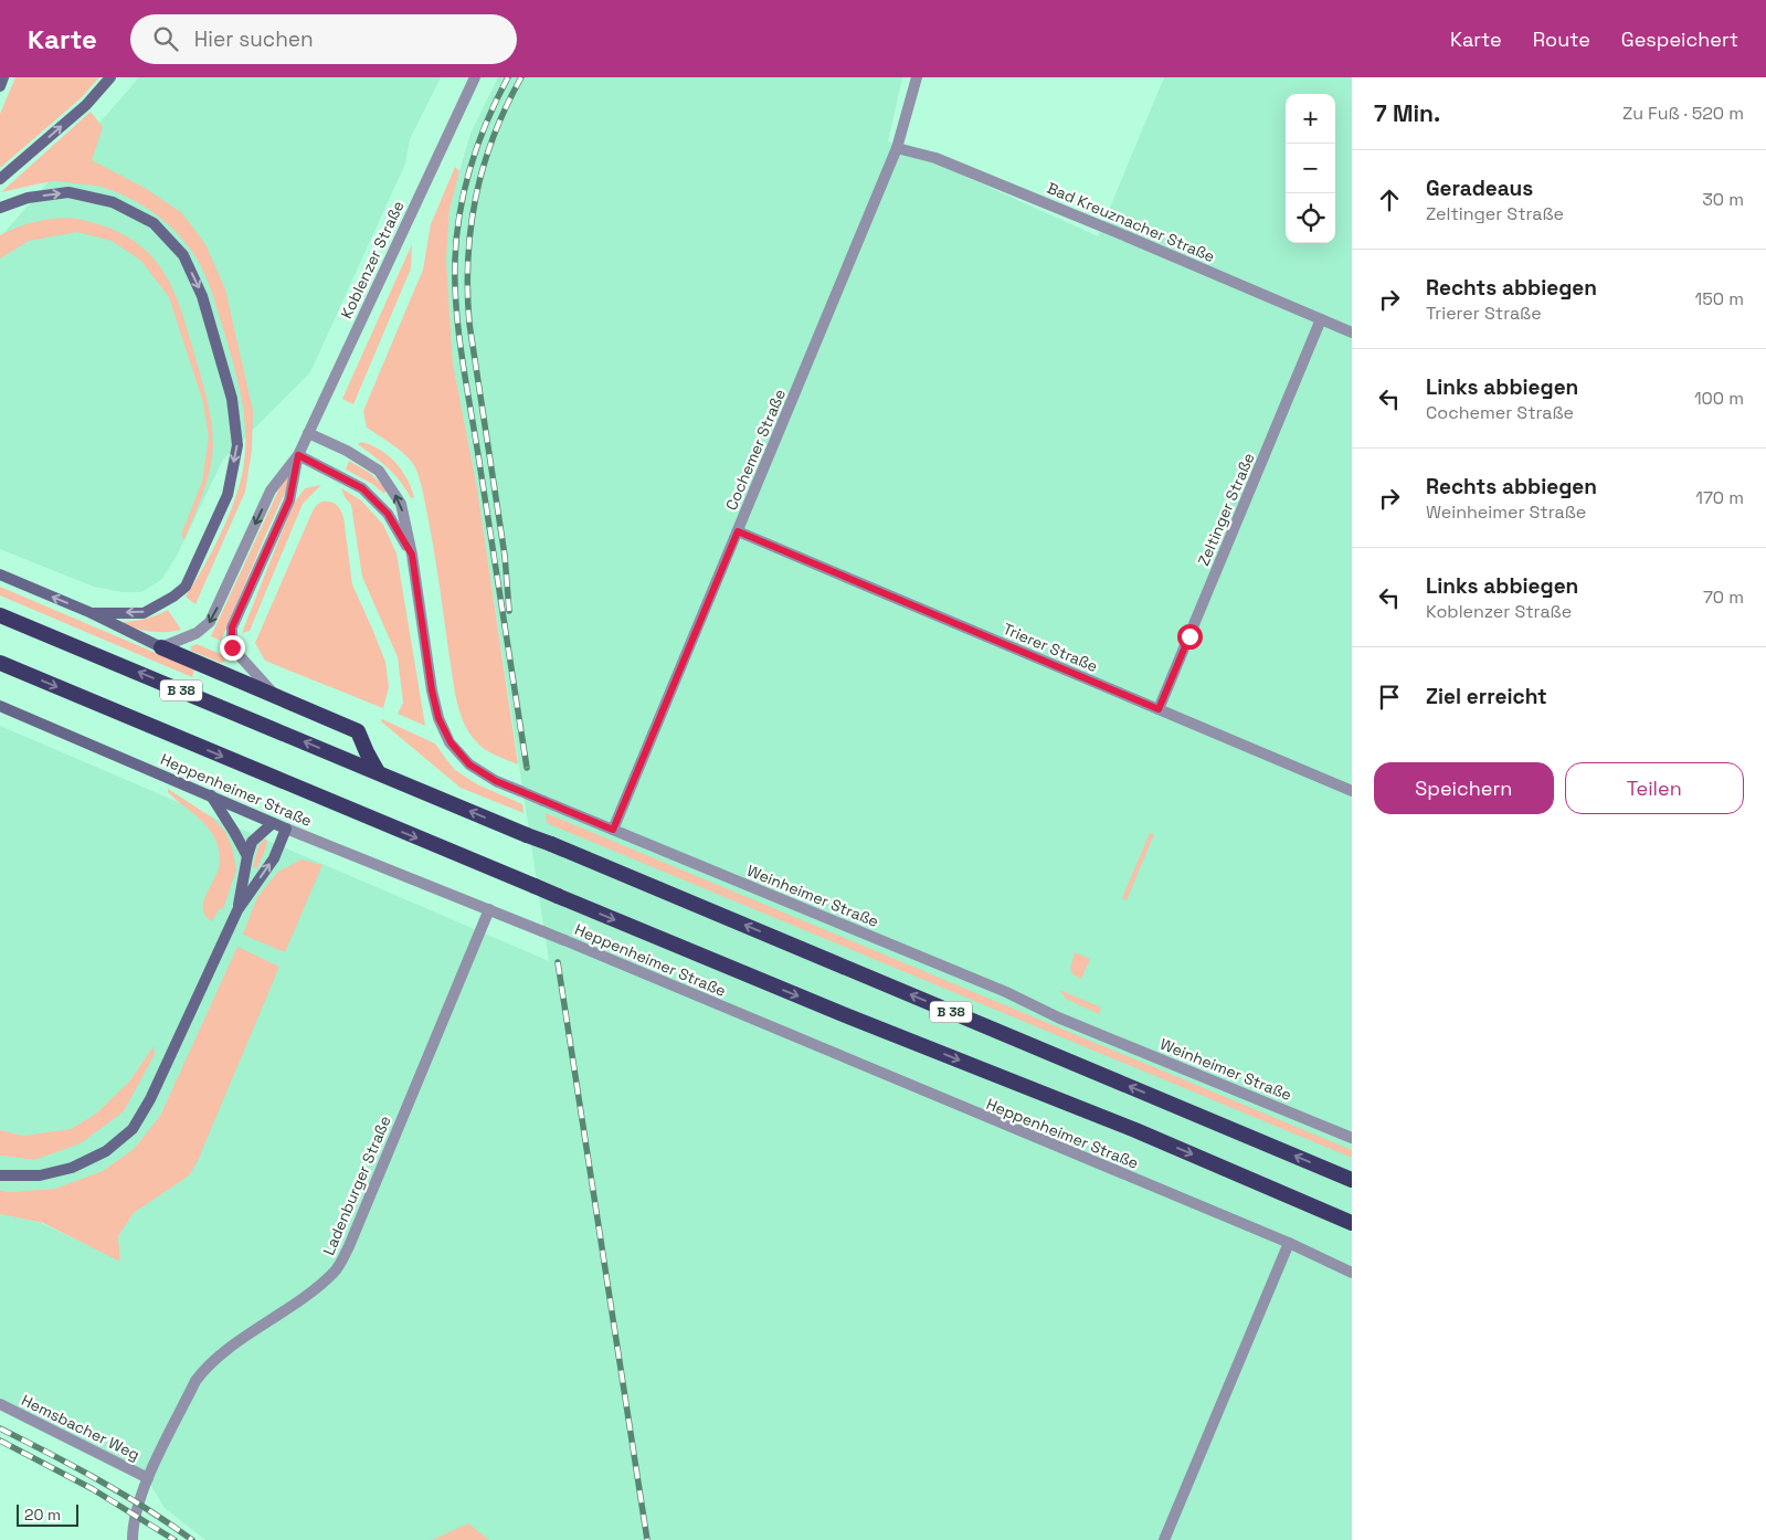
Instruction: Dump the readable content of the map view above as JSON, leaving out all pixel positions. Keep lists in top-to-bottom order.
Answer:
{
  "streets": {
    "highway": ["B 38"],
    "main road": ["Heppenheimer Straße"],
    "street": [
      "Bad Kreuznacher Straße",
      "Koblenzer Straße",
      "Cochemer Straße",
      "Zeltinger Straße",
      "Trierer Straße",
      "Weinheimer Straße",
      "Ladenburger Straße",
      "Hemsbacher Weg"
    ]
  },
  "crossings": [
    ["Bad Kreuznacher Straße", "Cochemer Straße"],
    ["Bad Kreuznacher Straße", "Zeltinger Straße"],
    ["Koblenzer Straße", "Weinheimer Straße"],
    ["Cochemer Straße", "Trierer Straße"],
    ["Cochemer Straße", "Weinheimer Straße"],
    ["Zeltinger Straße", "Trierer Straße"],
    ["Heppenheimer Straße", "Ladenburger Straße"],
    ["Ladenburger Straße", "Hemsbacher Weg"]
  ],
  "scale_bar": "20 m",
  "page": {
    "header": "Karte",
    "search": "Hier suchen",
    "nav": ["Karte", "Route", "Gespeichert"],
    "heading": ["7 Min.", "Zu Fuß · 520 m"],
    "map_buttons": ["+", "−"],
    "list": [
      ["Geradeaus", "Zeltinger Straße", "30 m"],
      ["Rechts abbiegen", "Trierer Straße", "150 m"],
      ["Links abbiegen", "Cochemer Straße", "100 m"],
      ["Rechts abbiegen", "Weinheimer Straße", "170 m"],
      ["Links abbiegen", "Koblenzer Straße", "70 m"],
      "Ziel erreicht"
    ],
    "buttons": ["Speichern", "Teilen"],
    "scale": "20 m"
  }
}
